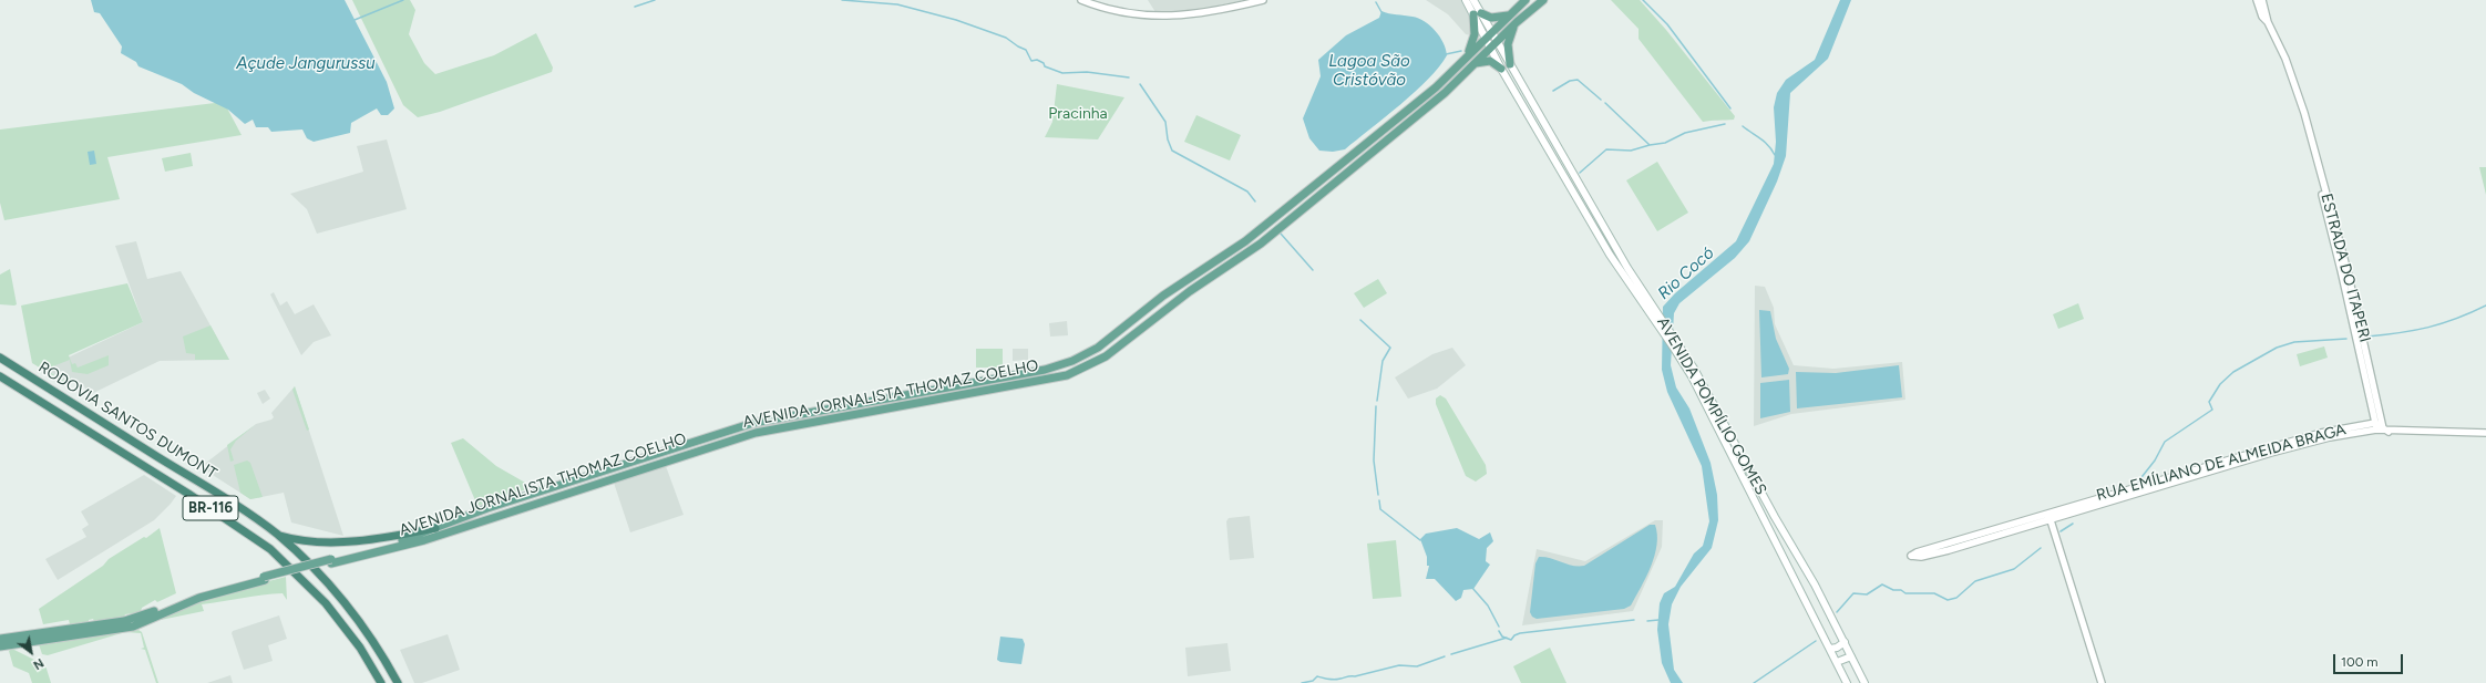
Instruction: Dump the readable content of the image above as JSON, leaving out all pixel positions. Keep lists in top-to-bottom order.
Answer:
{
  "streets": {
    "highway": ["RODOVIA SANTOS DUMONT", "BR-116"],
    "main road": ["AVENIDA JORNALISTA THOMAZ COELHO", "AVENIDA POMPÍLIO GOMES"],
    "street": ["ESTRADA DO ITAPERI", "RUA EMÍLIANO DE ALMEIDA BRAGA"]
  },
  "crossings": [
    ["ESTRADA DO ITAPERI", "RUA EMÍLIANO DE ALMEIDA BRAGA"],
    ["AVENIDA JORNALISTA THOMAZ COELHO", "AVENIDA POMPÍLIO GOMES"]
  ],
  "water": ["Lagoa São Cristóvão", "Açude Jangurussu", "Rio Cocó"],
  "parks": ["Pracinha"],
  "scale_bar": "100 m",
  "north": "bottom right"
}
